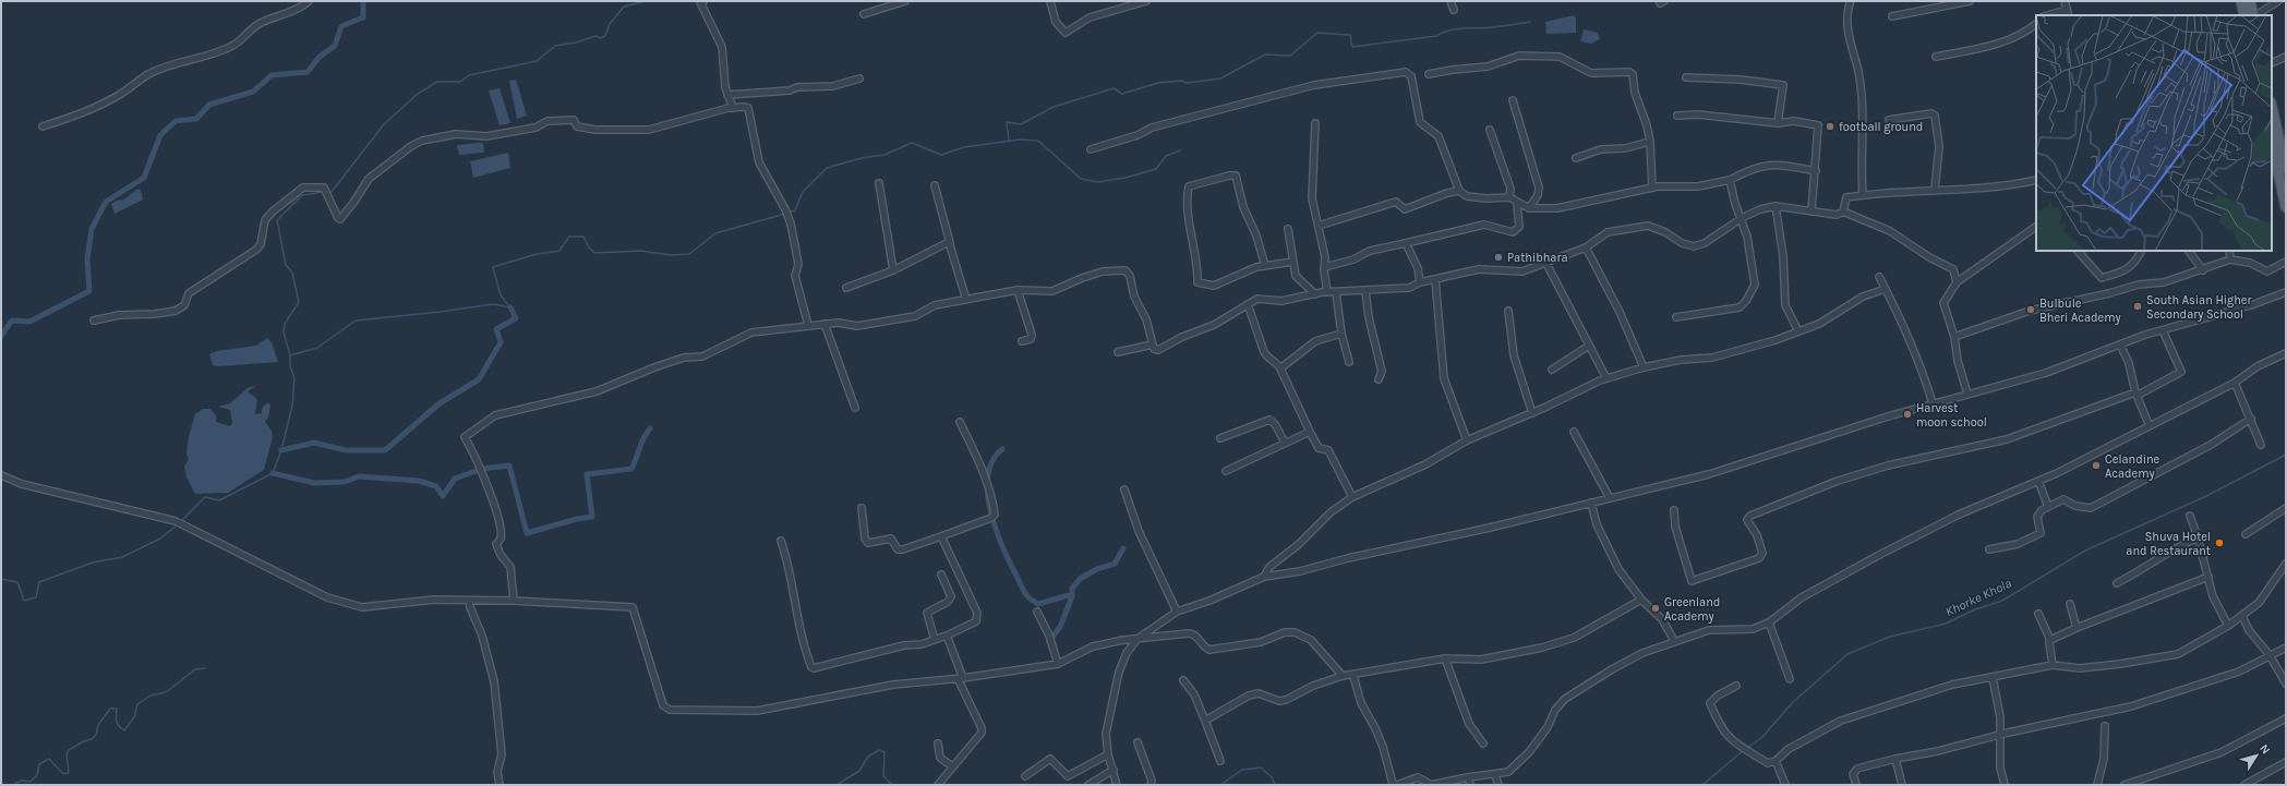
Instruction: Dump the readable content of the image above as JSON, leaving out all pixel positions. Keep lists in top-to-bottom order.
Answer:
{
  "water": ["Khorke Khola"],
  "places": [
    "football ground",
    "Pathibhara",
    "South Asian Higher Secondary School",
    "Bulbule Bheri Academy",
    "Harvest moon school",
    "Celandine Academy",
    "Shuva Hotel and Restaurant",
    "Greenland Academy"
  ],
  "north": "top right"
}
